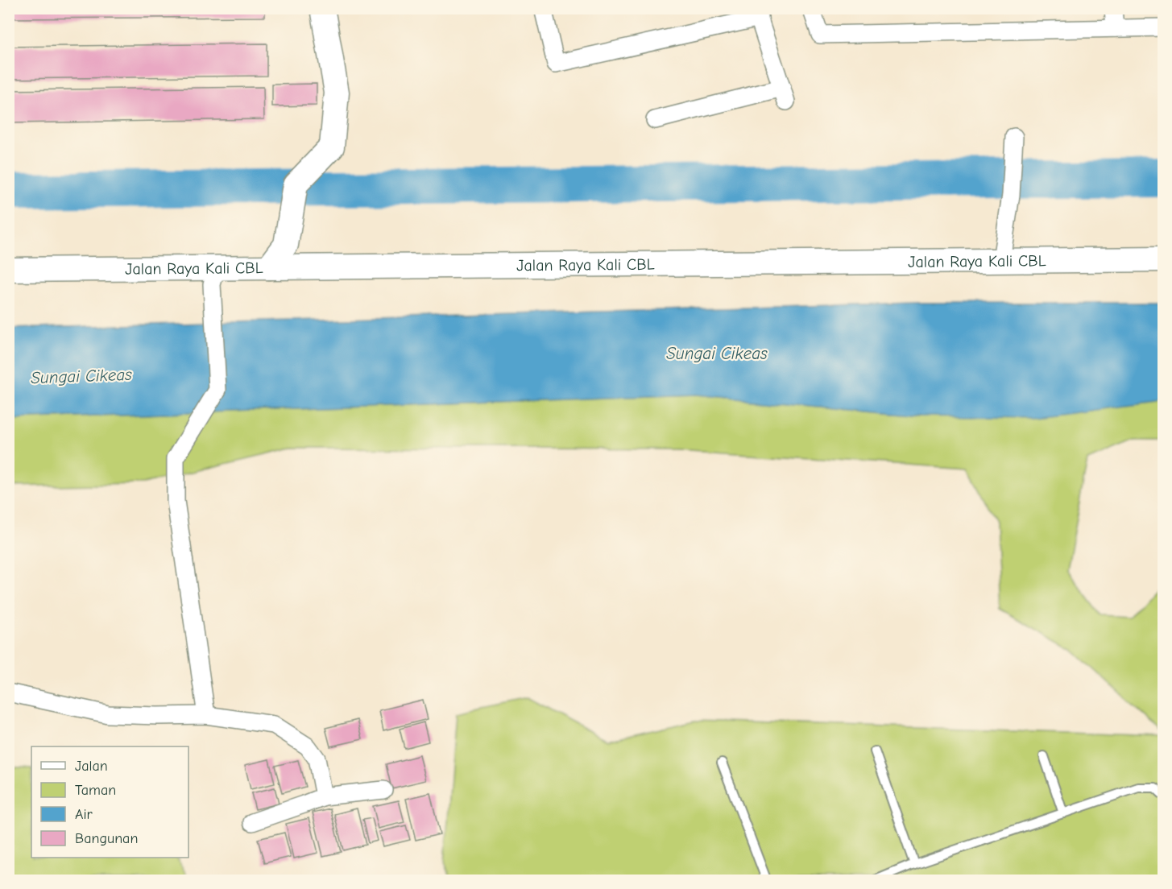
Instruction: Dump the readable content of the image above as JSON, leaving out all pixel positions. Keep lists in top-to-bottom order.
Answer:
{
  "streets": {
    "main road": ["Jalan Raya Kali CBL"]
  },
  "water": ["Sungai Cikeas"],
  "legend": [
    "Jalan",
    "Taman",
    "Air",
    "Bangunan"
  ]
}
